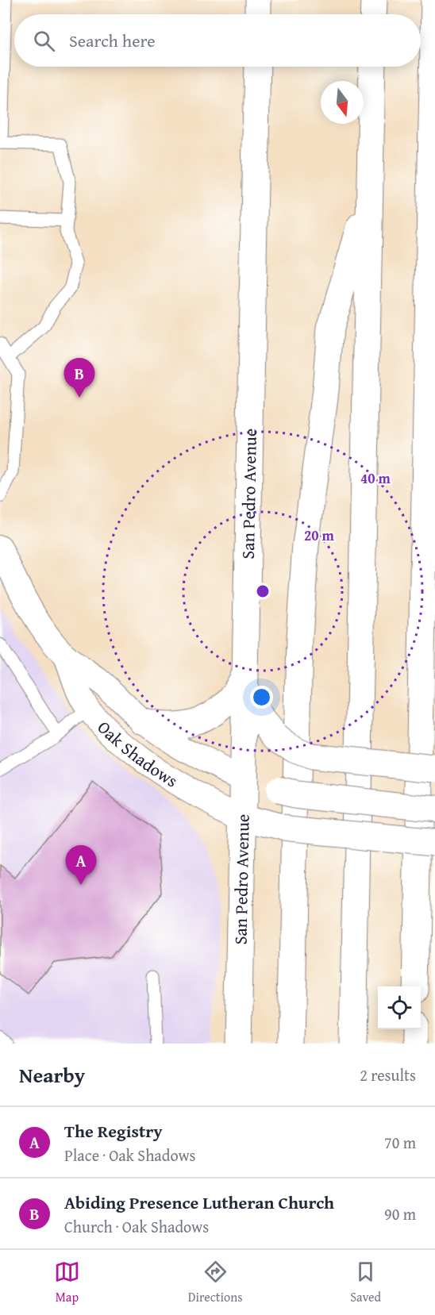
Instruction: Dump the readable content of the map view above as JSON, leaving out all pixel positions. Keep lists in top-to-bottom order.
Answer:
{
  "streets": {
    "main road": ["San Pedro Avenue"],
    "street": ["Oak Shadows"]
  },
  "crossings": [
    ["San Pedro Avenue", "Oak Shadows"]
  ],
  "north": "bottom",
  "page": {
    "search": "Search here",
    "pins": ["B", "A"],
    "heading": ["Nearby", "2 results"],
    "list": [
      {
        "mark": "A",
        "name": "The Registry",
        "note": "Place · Oak Shadows",
        "value": "70 m"
      },
      {
        "mark": "B",
        "name": "Abiding Presence Lutheran Church",
        "note": "Church · Oak Shadows",
        "value": "90 m"
      }
    ],
    "nav": ["Map", "Directions", "Saved"]
  },
  "rings": ["40 m", "20 m"]
}
